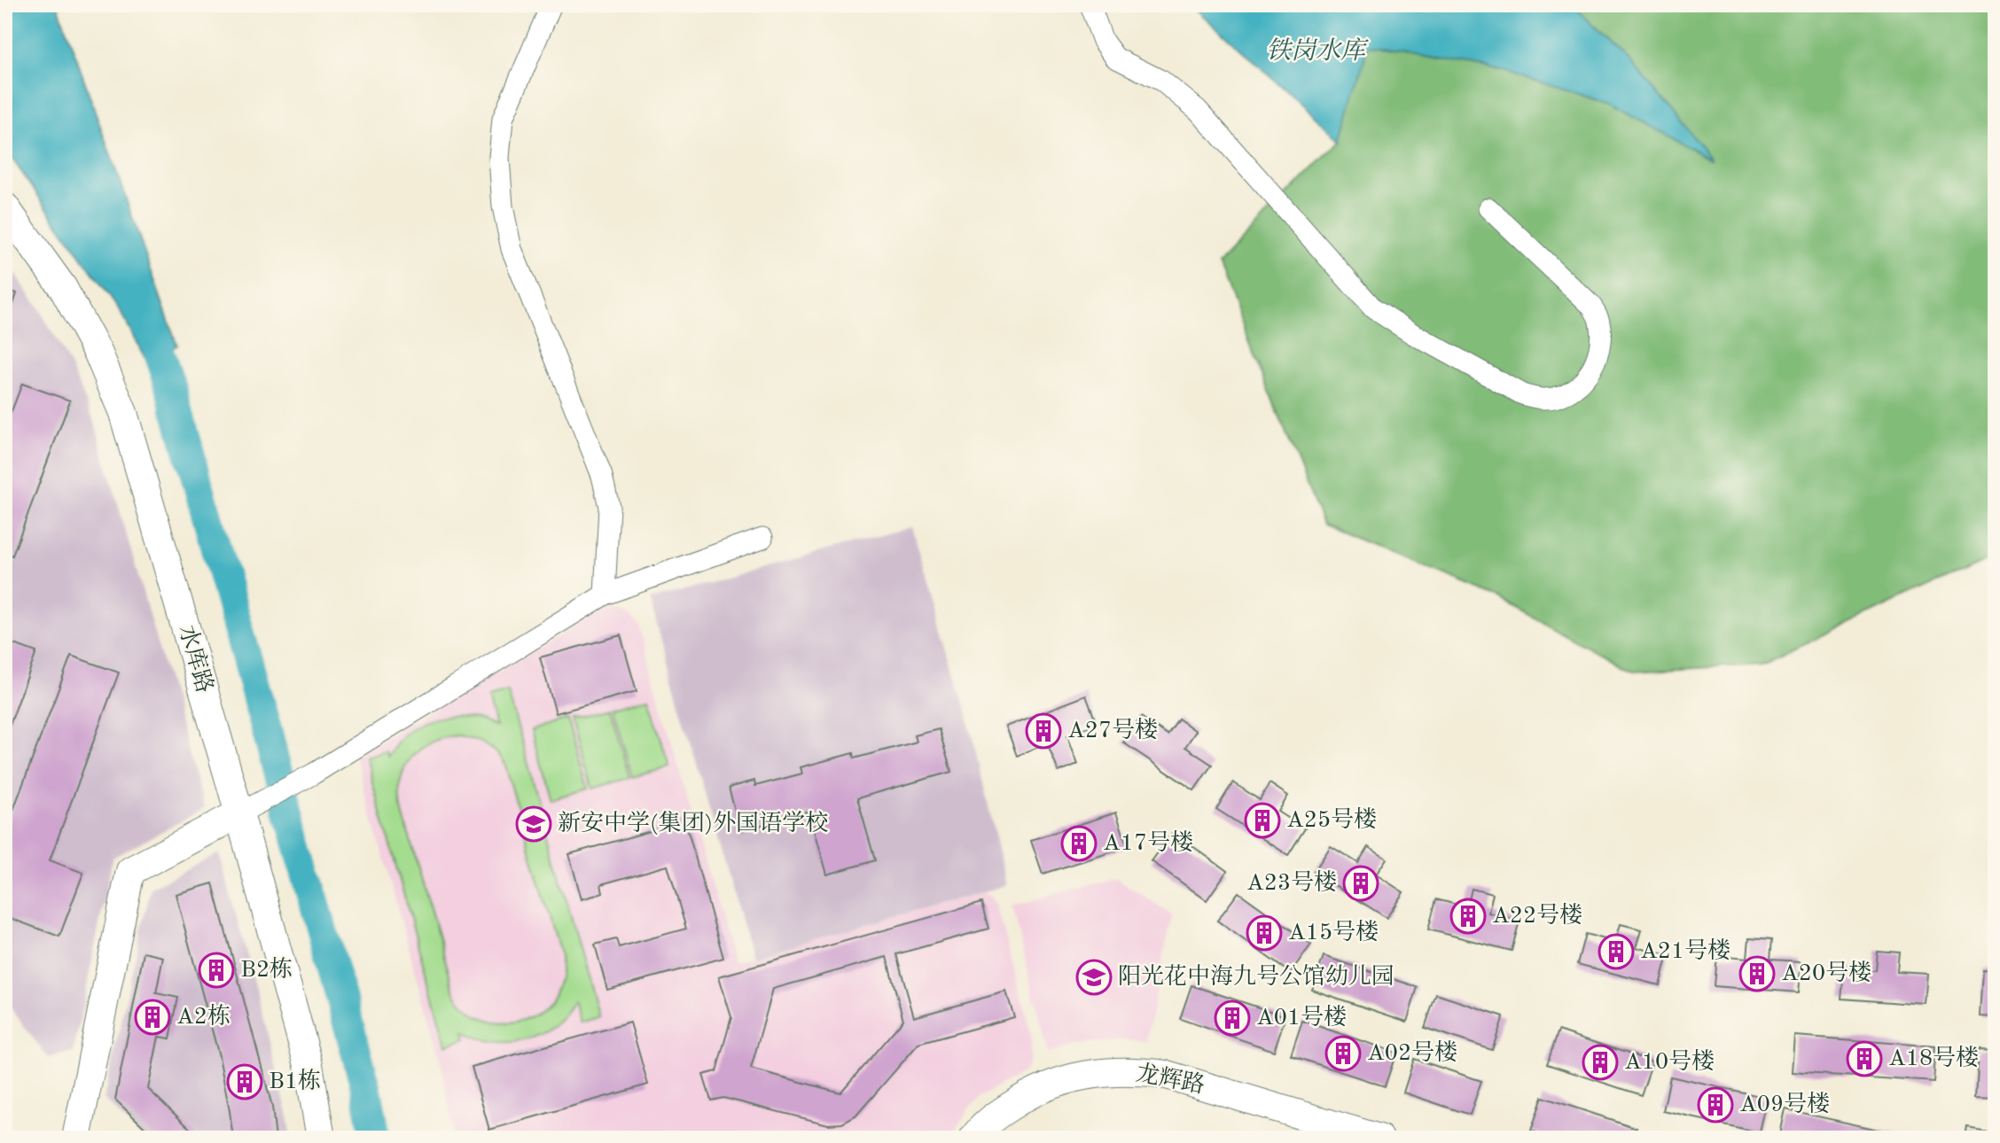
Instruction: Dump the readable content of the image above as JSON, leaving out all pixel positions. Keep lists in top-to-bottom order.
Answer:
{
  "streets": {
    "street": ["水库路", "龙辉路"]
  },
  "water": ["铁岗水库"],
  "places": {
    "building": [
      "A27号楼",
      "A25号楼",
      "A17号楼",
      "A23号楼",
      "A22号楼",
      "A15号楼",
      "A21号楼",
      "B2栋",
      "A20号楼",
      "A2栋",
      "A01号楼",
      "A02号楼",
      "A18号楼",
      "A10号楼",
      "B1栋",
      "A09号楼"
    ],
    "school or university": ["新安中学(集团)外国语学校", "阳光花中海九号公馆幼儿园"]
  }
}
